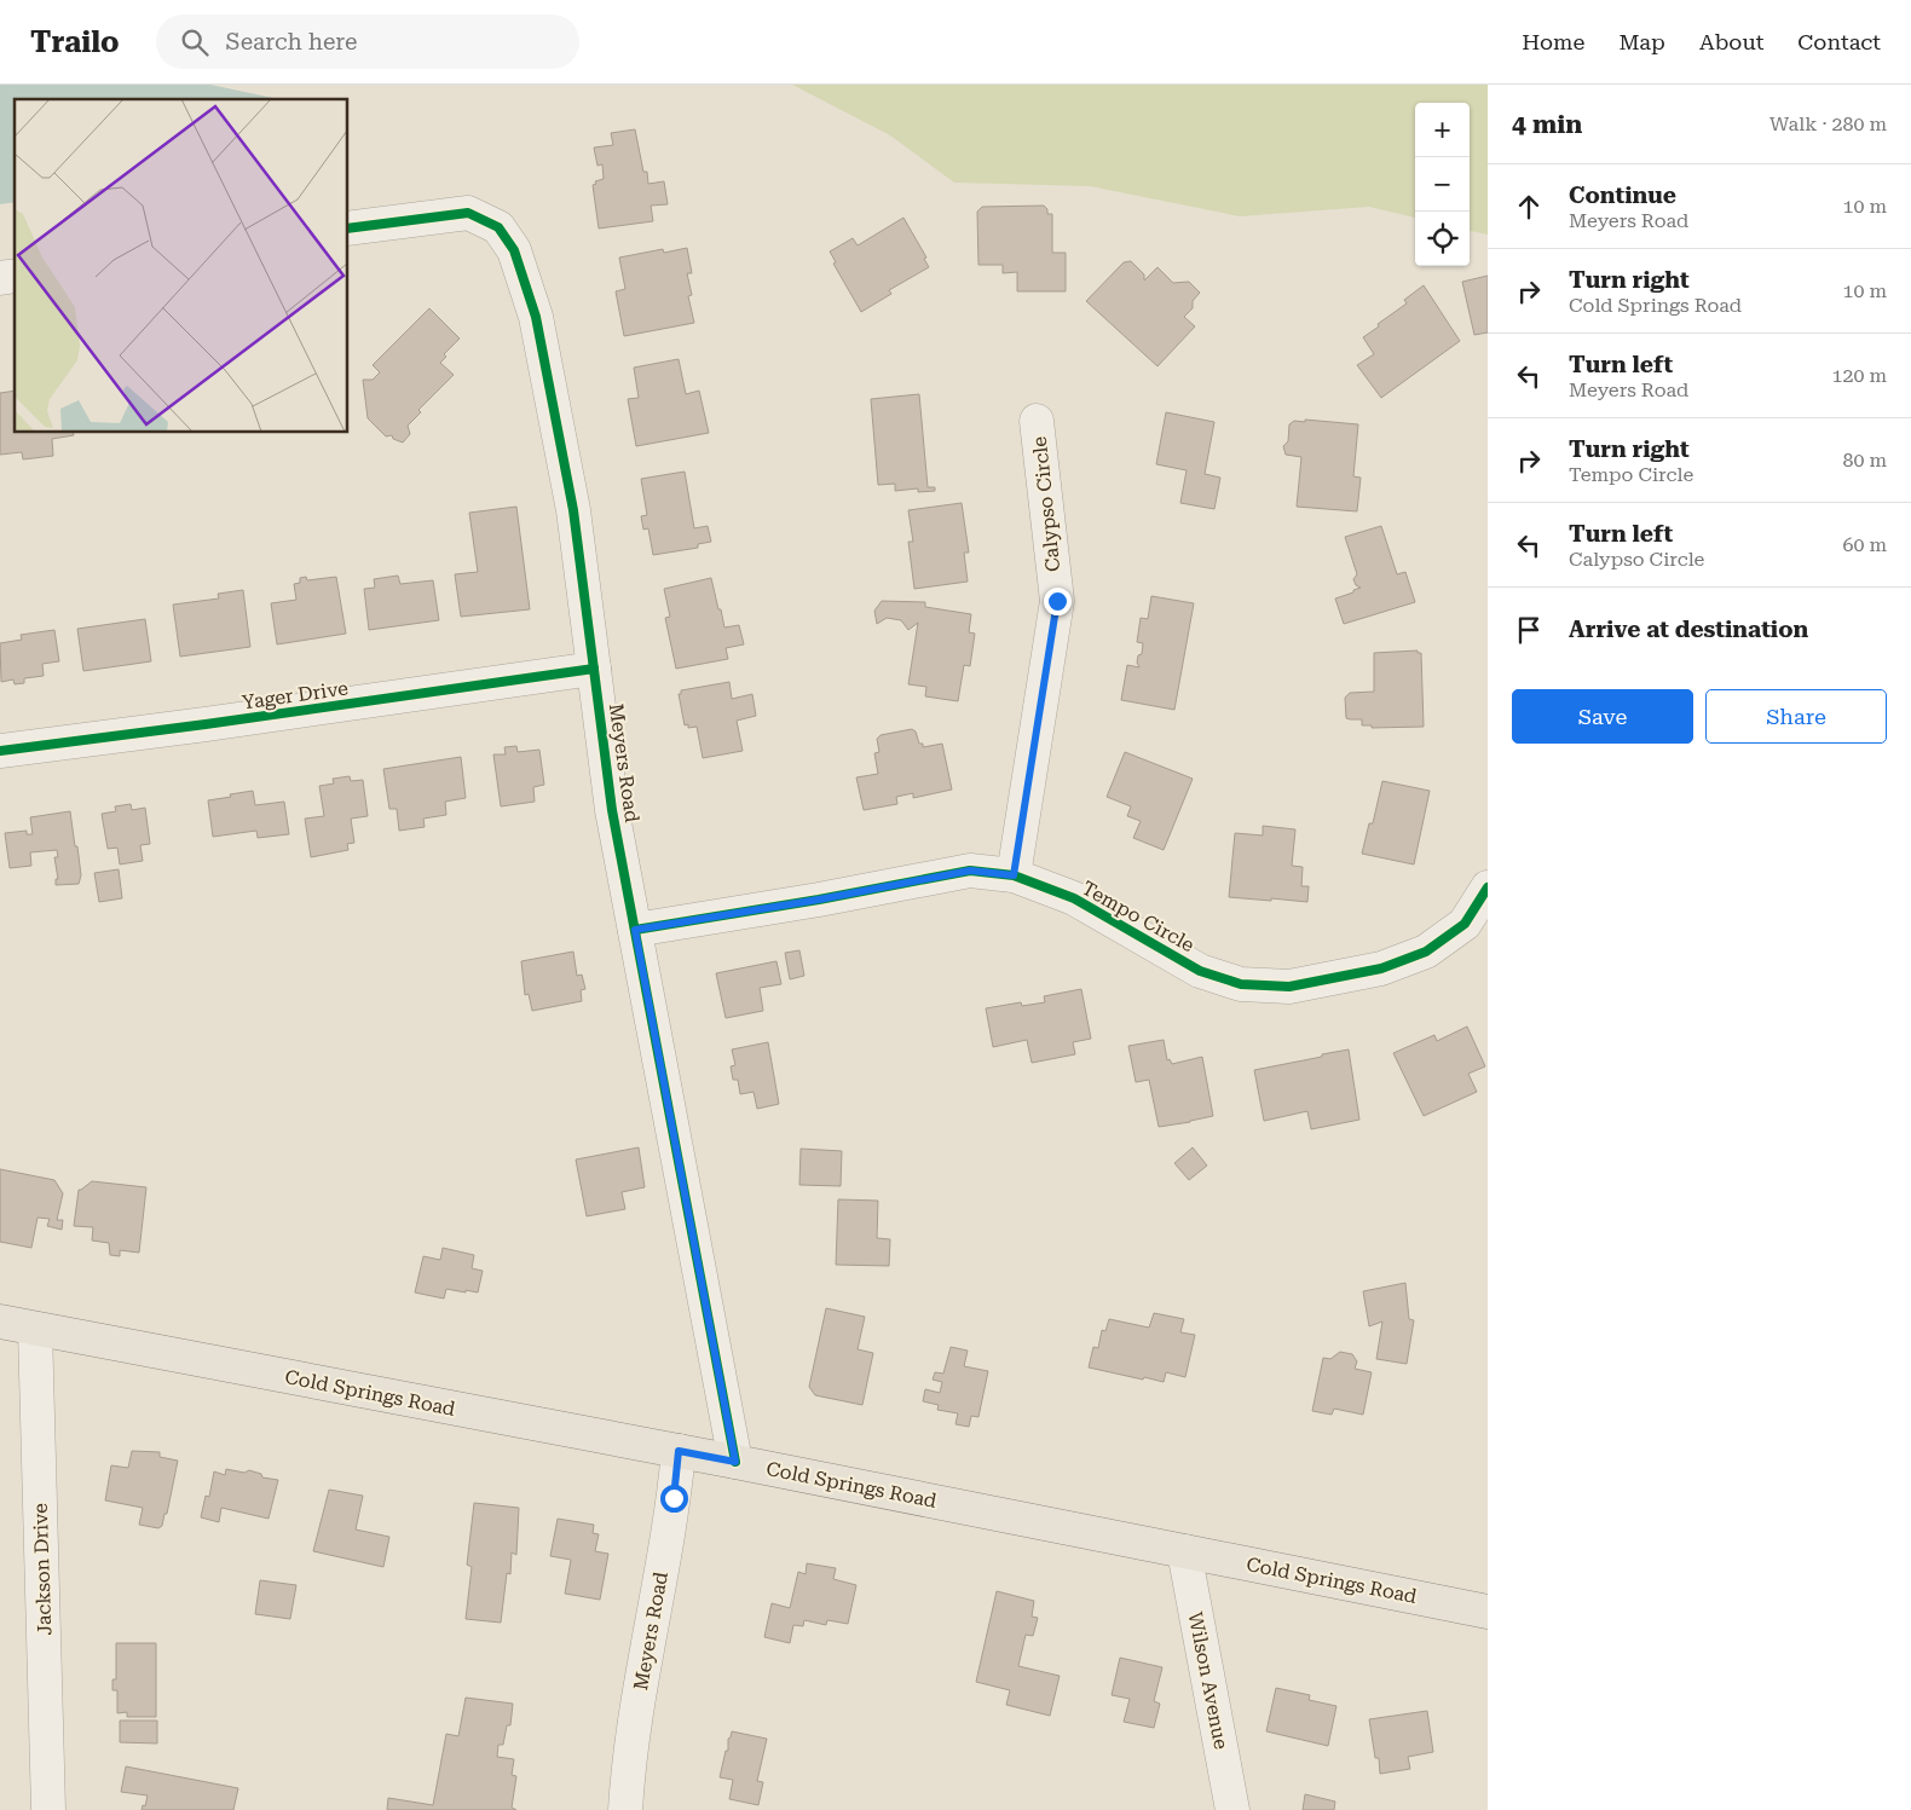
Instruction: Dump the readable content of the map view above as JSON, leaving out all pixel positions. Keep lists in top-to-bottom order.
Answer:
{
  "streets": {
    "main road": ["Cold Springs Road"],
    "street": [
      "Calypso Circle",
      "Yager Drive",
      "Meyers Road",
      "Tempo Circle",
      "Jackson Drive",
      "Wilson Avenue"
    ]
  },
  "crossings": [
    ["Calypso Circle", "Tempo Circle"],
    ["Yager Drive", "Meyers Road"],
    ["Meyers Road", "Tempo Circle"],
    ["Meyers Road", "Cold Springs Road"],
    ["Cold Springs Road", "Jackson Drive"],
    ["Cold Springs Road", "Wilson Avenue"]
  ],
  "page": {
    "header": "Trailo",
    "search": "Search here",
    "nav": [
      "Home",
      "Map",
      "About",
      "Contact"
    ],
    "heading": ["4 min", "Walk · 280 m"],
    "map_buttons": ["+", "−"],
    "list": [
      ["Continue", "Meyers Road", "10 m"],
      ["Turn right", "Cold Springs Road", "10 m"],
      ["Turn left", "Meyers Road", "120 m"],
      ["Turn right", "Tempo Circle", "80 m"],
      ["Turn left", "Calypso Circle", "60 m"],
      "Arrive at destination"
    ],
    "buttons": ["Save", "Share"]
  }
}
